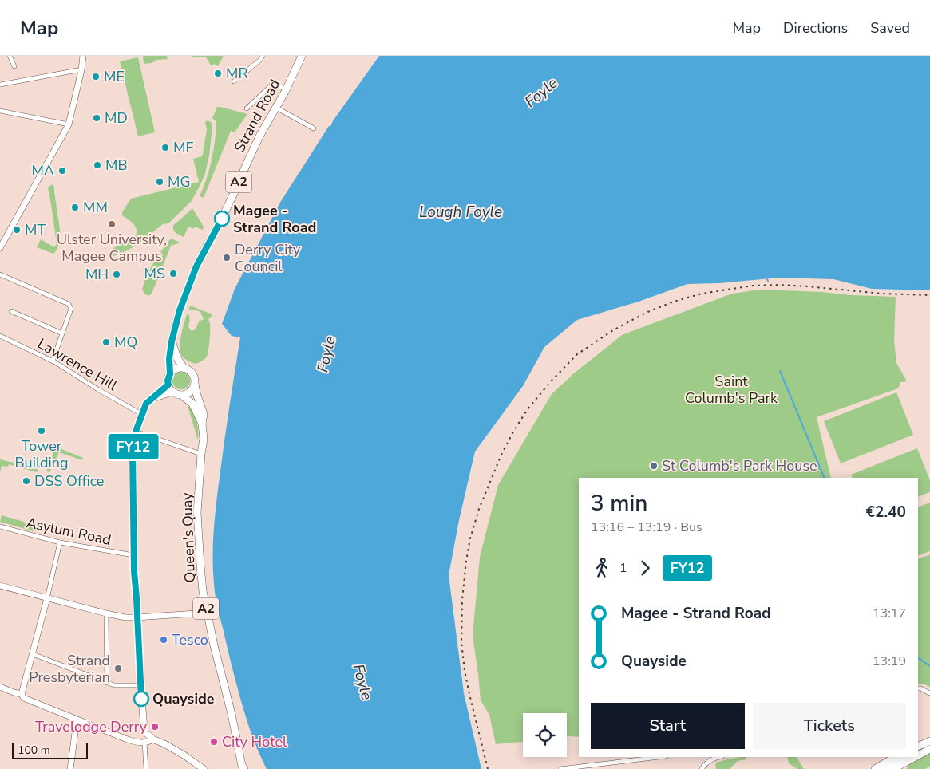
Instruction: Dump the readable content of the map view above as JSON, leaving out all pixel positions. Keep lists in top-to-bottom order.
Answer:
{
  "streets": {
    "highway": ["Strand Road", "A2", "Queen's Quay"],
    "street": ["Lawrence Hill", "Asylum Road"]
  },
  "crossings": [
    ["Strand Road", "A2"],
    ["Strand Road", "Queen's Quay"],
    ["A2", "Queen's Quay"]
  ],
  "water": ["Foyle", "Lough Foyle"],
  "parks": ["Saint Columb's Park"],
  "places": [
    "MR",
    "ME",
    "MD",
    "MF",
    "MB",
    "MA",
    "MG",
    "MM",
    "Magee - Strand Road",
    "Ulster University, Magee Campus",
    "MT",
    "Derry City Council",
    "MS",
    "MH",
    "MQ",
    "Tower Building",
    "St Columb's Park House",
    "DSS Office",
    "Tesco",
    "Strand Presbyterian",
    "Quayside",
    "Travelodge Derry",
    "City Hotel"
  ],
  "lines": ["bus line FY12"],
  "scale_bar": "100 m",
  "page": {
    "header": "Map",
    "nav": ["Map", "Directions", "Saved"],
    "on_map": "FY12",
    "heading": ["3 min", "13:16 – 13:19 · Bus", "€2.40"],
    "legs": ["1", "FY12"],
    "list": [
      {
        "name": "Magee - Strand Road",
        "value": "13:17"
      },
      {
        "name": "Quayside",
        "value": "13:19"
      }
    ],
    "buttons": ["Start", "Tickets"],
    "scale": "100 m"
  }
}
